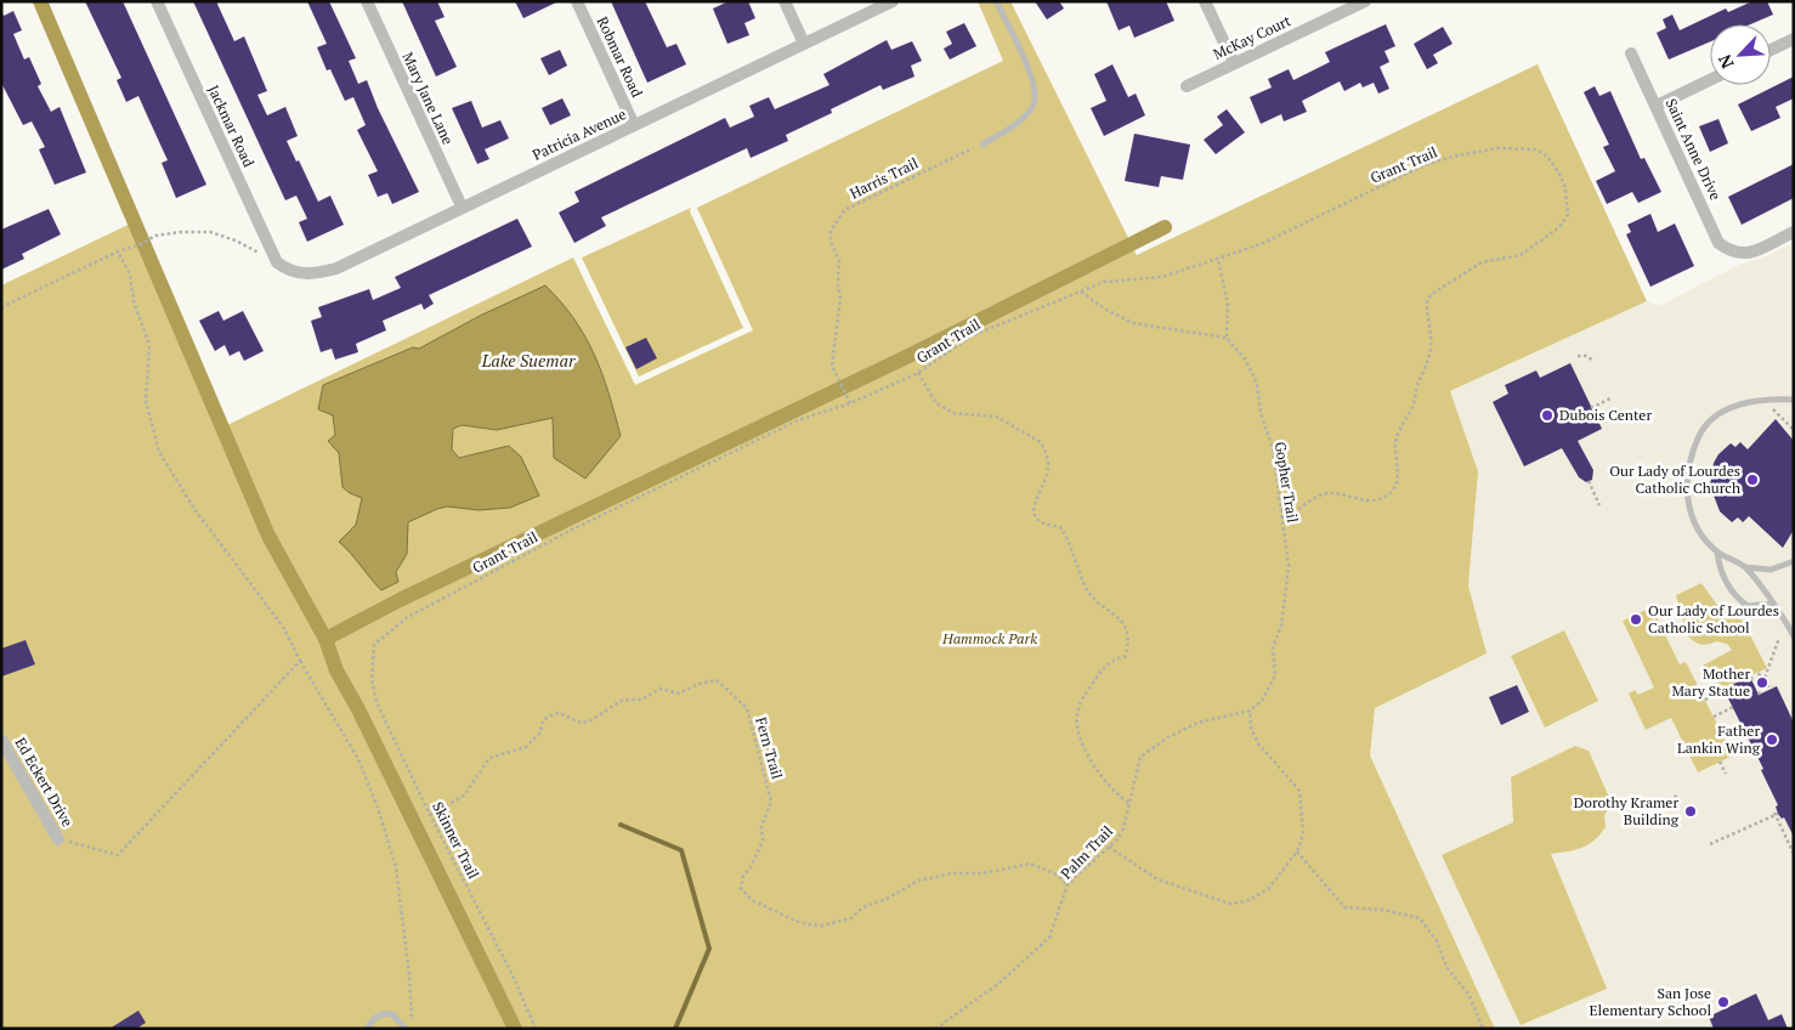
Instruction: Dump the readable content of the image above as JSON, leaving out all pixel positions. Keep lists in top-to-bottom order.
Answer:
{
  "streets": {
    "street": [
      "McKay Court",
      "Robmar Road",
      "Mary Jane Lane",
      "Jackmar Road",
      "Patricia Avenue",
      "Saint Anne Drive",
      "Ed Eckert Drive"
    ],
    "path": [
      "Grant Trail",
      "Harris Trail",
      "Gopher Trail",
      "Fern Trail",
      "Skinner Trail",
      "Palm Trail"
    ]
  },
  "crossings": [
    ["Robmar Road", "Patricia Avenue"],
    ["Mary Jane Lane", "Patricia Avenue"],
    ["Jackmar Road", "Patricia Avenue"],
    ["Grant Trail", "Harris Trail"],
    ["Grant Trail", "Gopher Trail"],
    ["Grant Trail", "Skinner Trail"],
    ["Gopher Trail", "Palm Trail"],
    ["Fern Trail", "Skinner Trail"],
    ["Fern Trail", "Palm Trail"]
  ],
  "water": ["Lake Suemar"],
  "parks": ["Hammock Park"],
  "places": [
    "Dubois Center",
    "Our Lady of Lourdes Catholic Church",
    "Our Lady of Lourdes Catholic School",
    "Mother Mary Statue",
    "Father Lankin Wing",
    "Dorothy Kramer Building",
    "San Jose Elementary School"
  ],
  "north": "bottom left"
}
